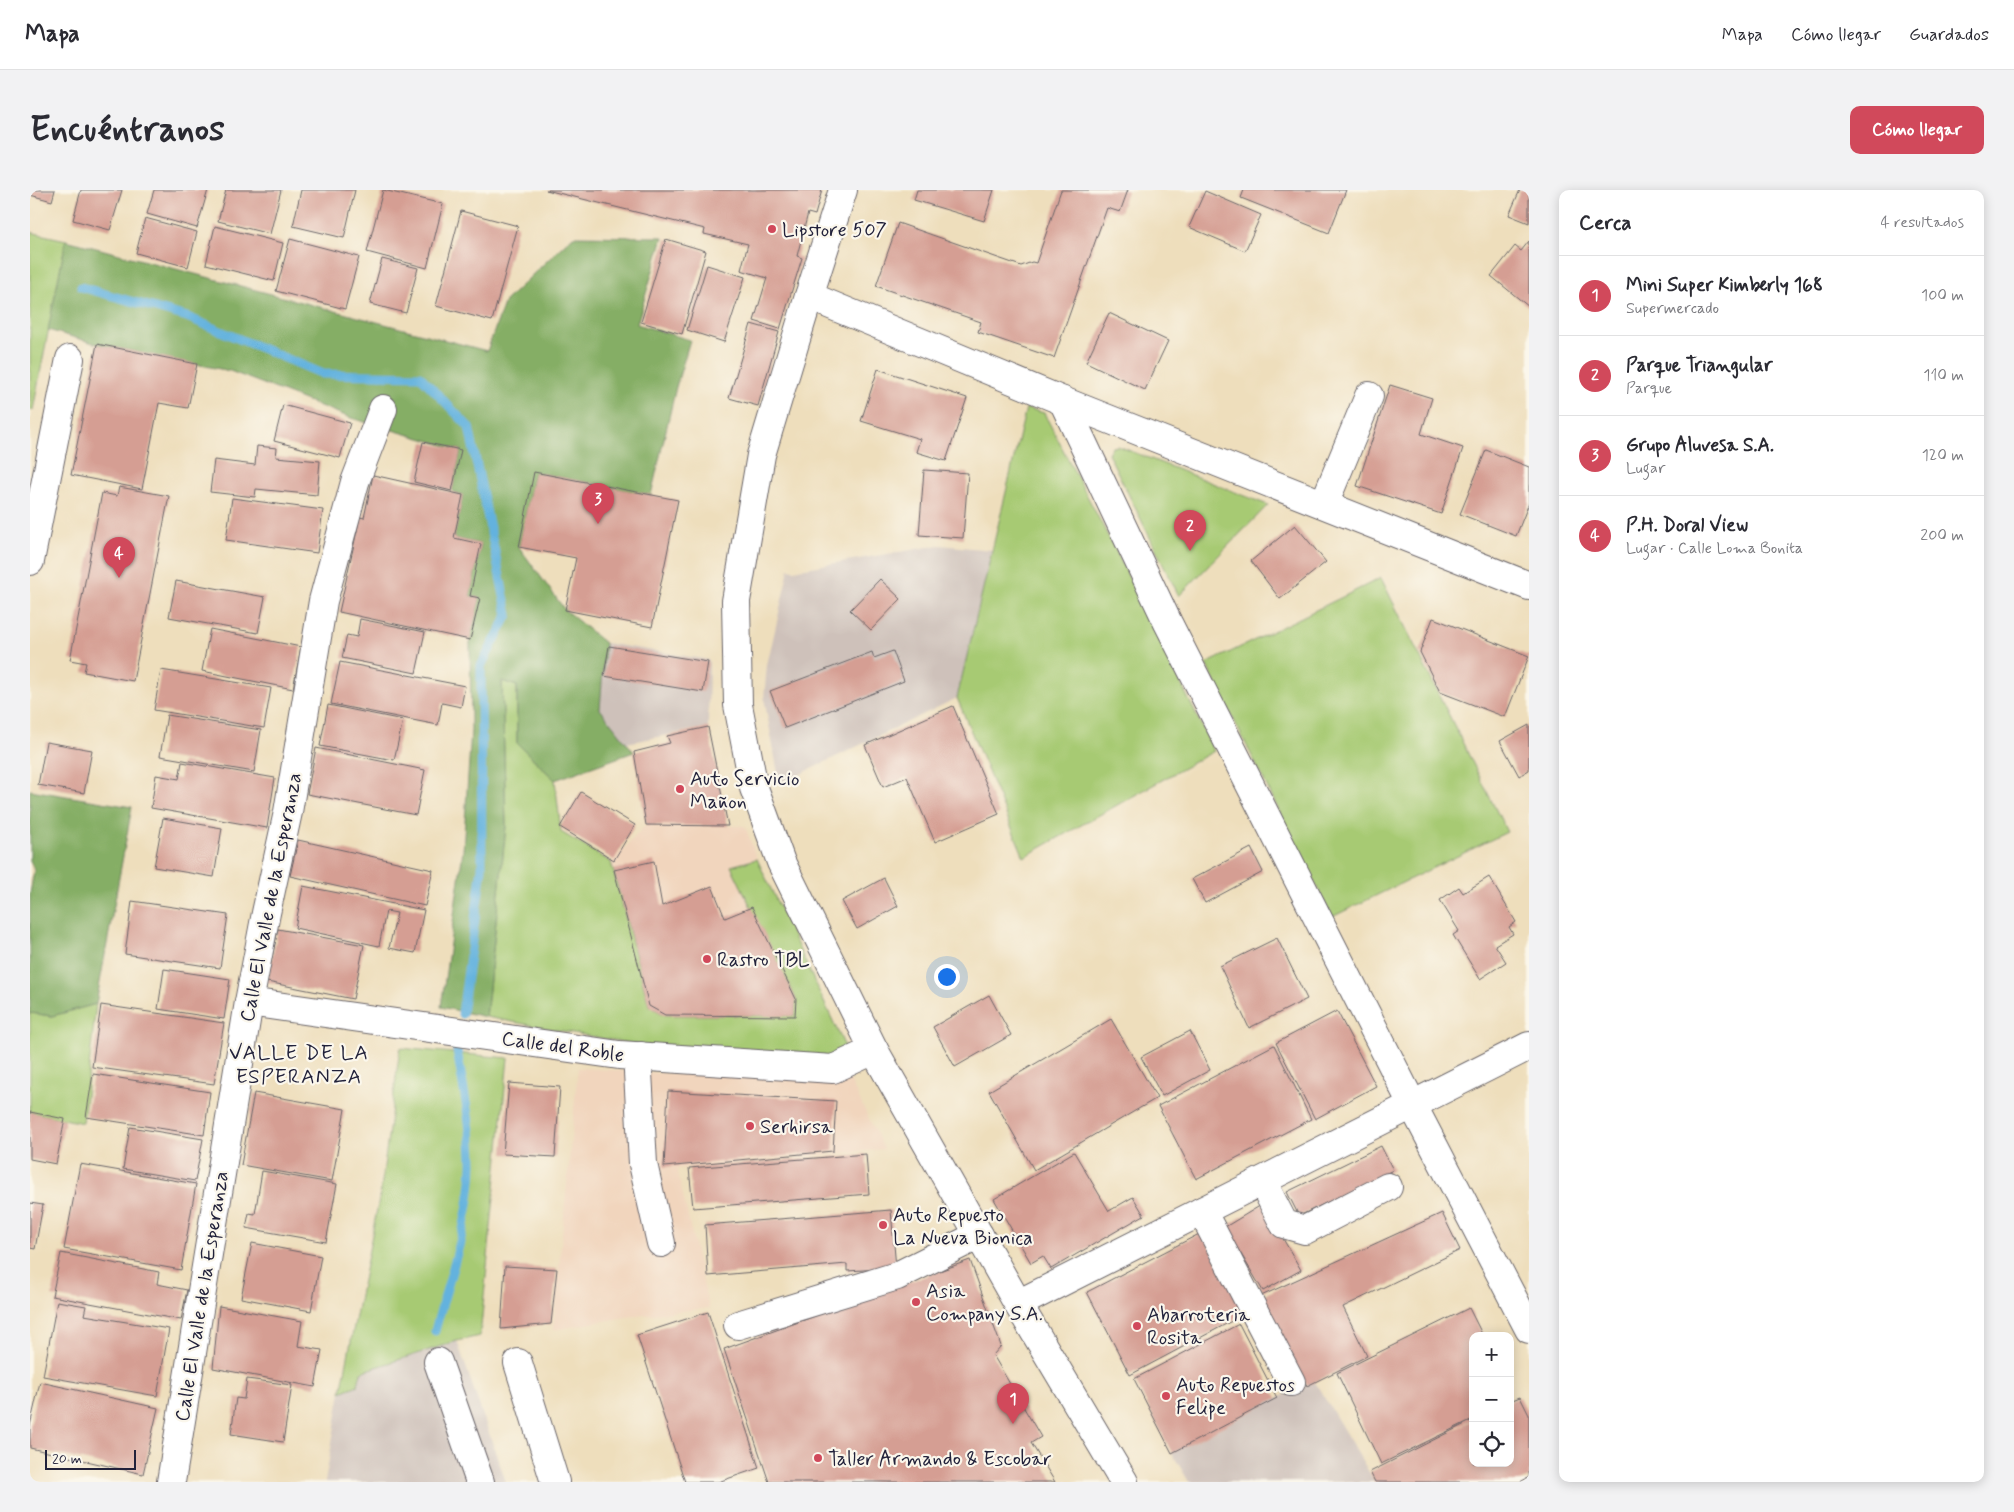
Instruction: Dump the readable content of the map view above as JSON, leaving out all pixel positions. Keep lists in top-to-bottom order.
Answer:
{
  "streets": {
    "street": ["Calle El Valle de la Esperanza", "Calle del Roble"]
  },
  "crossings": [
    ["Calle El Valle de la Esperanza", "Calle del Roble"]
  ],
  "districts": ["VALLE DE LA ESPERANZA"],
  "places": [
    "Lipstore 507",
    "Auto Servicio Mañon",
    "Rastro TBL",
    "Serhirsa",
    "Auto Repuesto La Nueva Bionica",
    "Asia Company S.A.",
    "Abarroteria Rosita",
    "Auto Repuestos Felipe",
    "Taller Armando & Escobar"
  ],
  "scale_bar": "20 m",
  "page": {
    "header": "Mapa",
    "nav": ["Mapa", "Cómo llegar", "Guardados"],
    "buttons": "Cómo llegar",
    "title": "Encuéntranos",
    "heading": ["Cerca", "4 resultados"],
    "list": [
      {
        "mark": "1",
        "name": "Mini Super Kimberly 168",
        "note": "Supermercado",
        "value": "100 m"
      },
      {
        "mark": "2",
        "name": "Parque Triangular",
        "note": "Parque",
        "value": "110 m"
      },
      {
        "mark": "3",
        "name": "Grupo Aluvesa S.A.",
        "note": "Lugar",
        "value": "120 m"
      },
      {
        "mark": "4",
        "name": "P.H. Doral View",
        "note": "Lugar · Calle Loma Bonita",
        "value": "200 m"
      }
    ],
    "pins": [
      "3",
      "2",
      "4",
      "1"
    ],
    "map_buttons": ["+", "−"],
    "scale": "20 m"
  }
}
